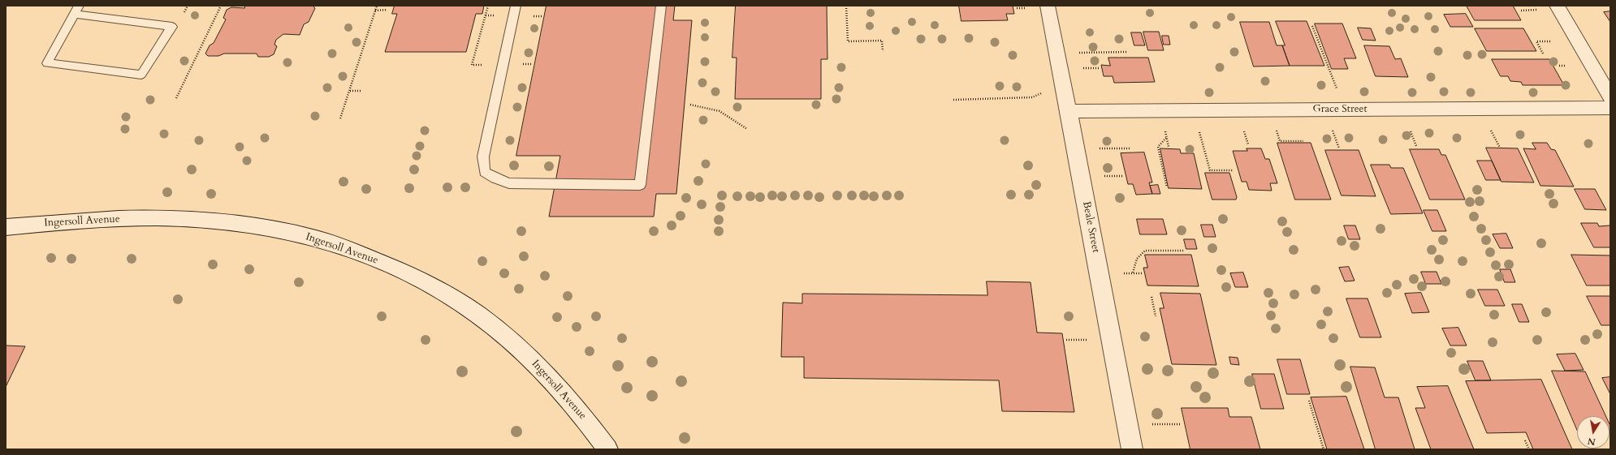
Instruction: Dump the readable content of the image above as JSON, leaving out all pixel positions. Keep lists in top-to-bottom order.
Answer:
{
  "streets": {
    "street": ["Grace Street", "Ingersoll Avenue", "Beale Street"]
  },
  "crossings": [
    ["Grace Street", "Beale Street"]
  ],
  "north": "bottom"
}
